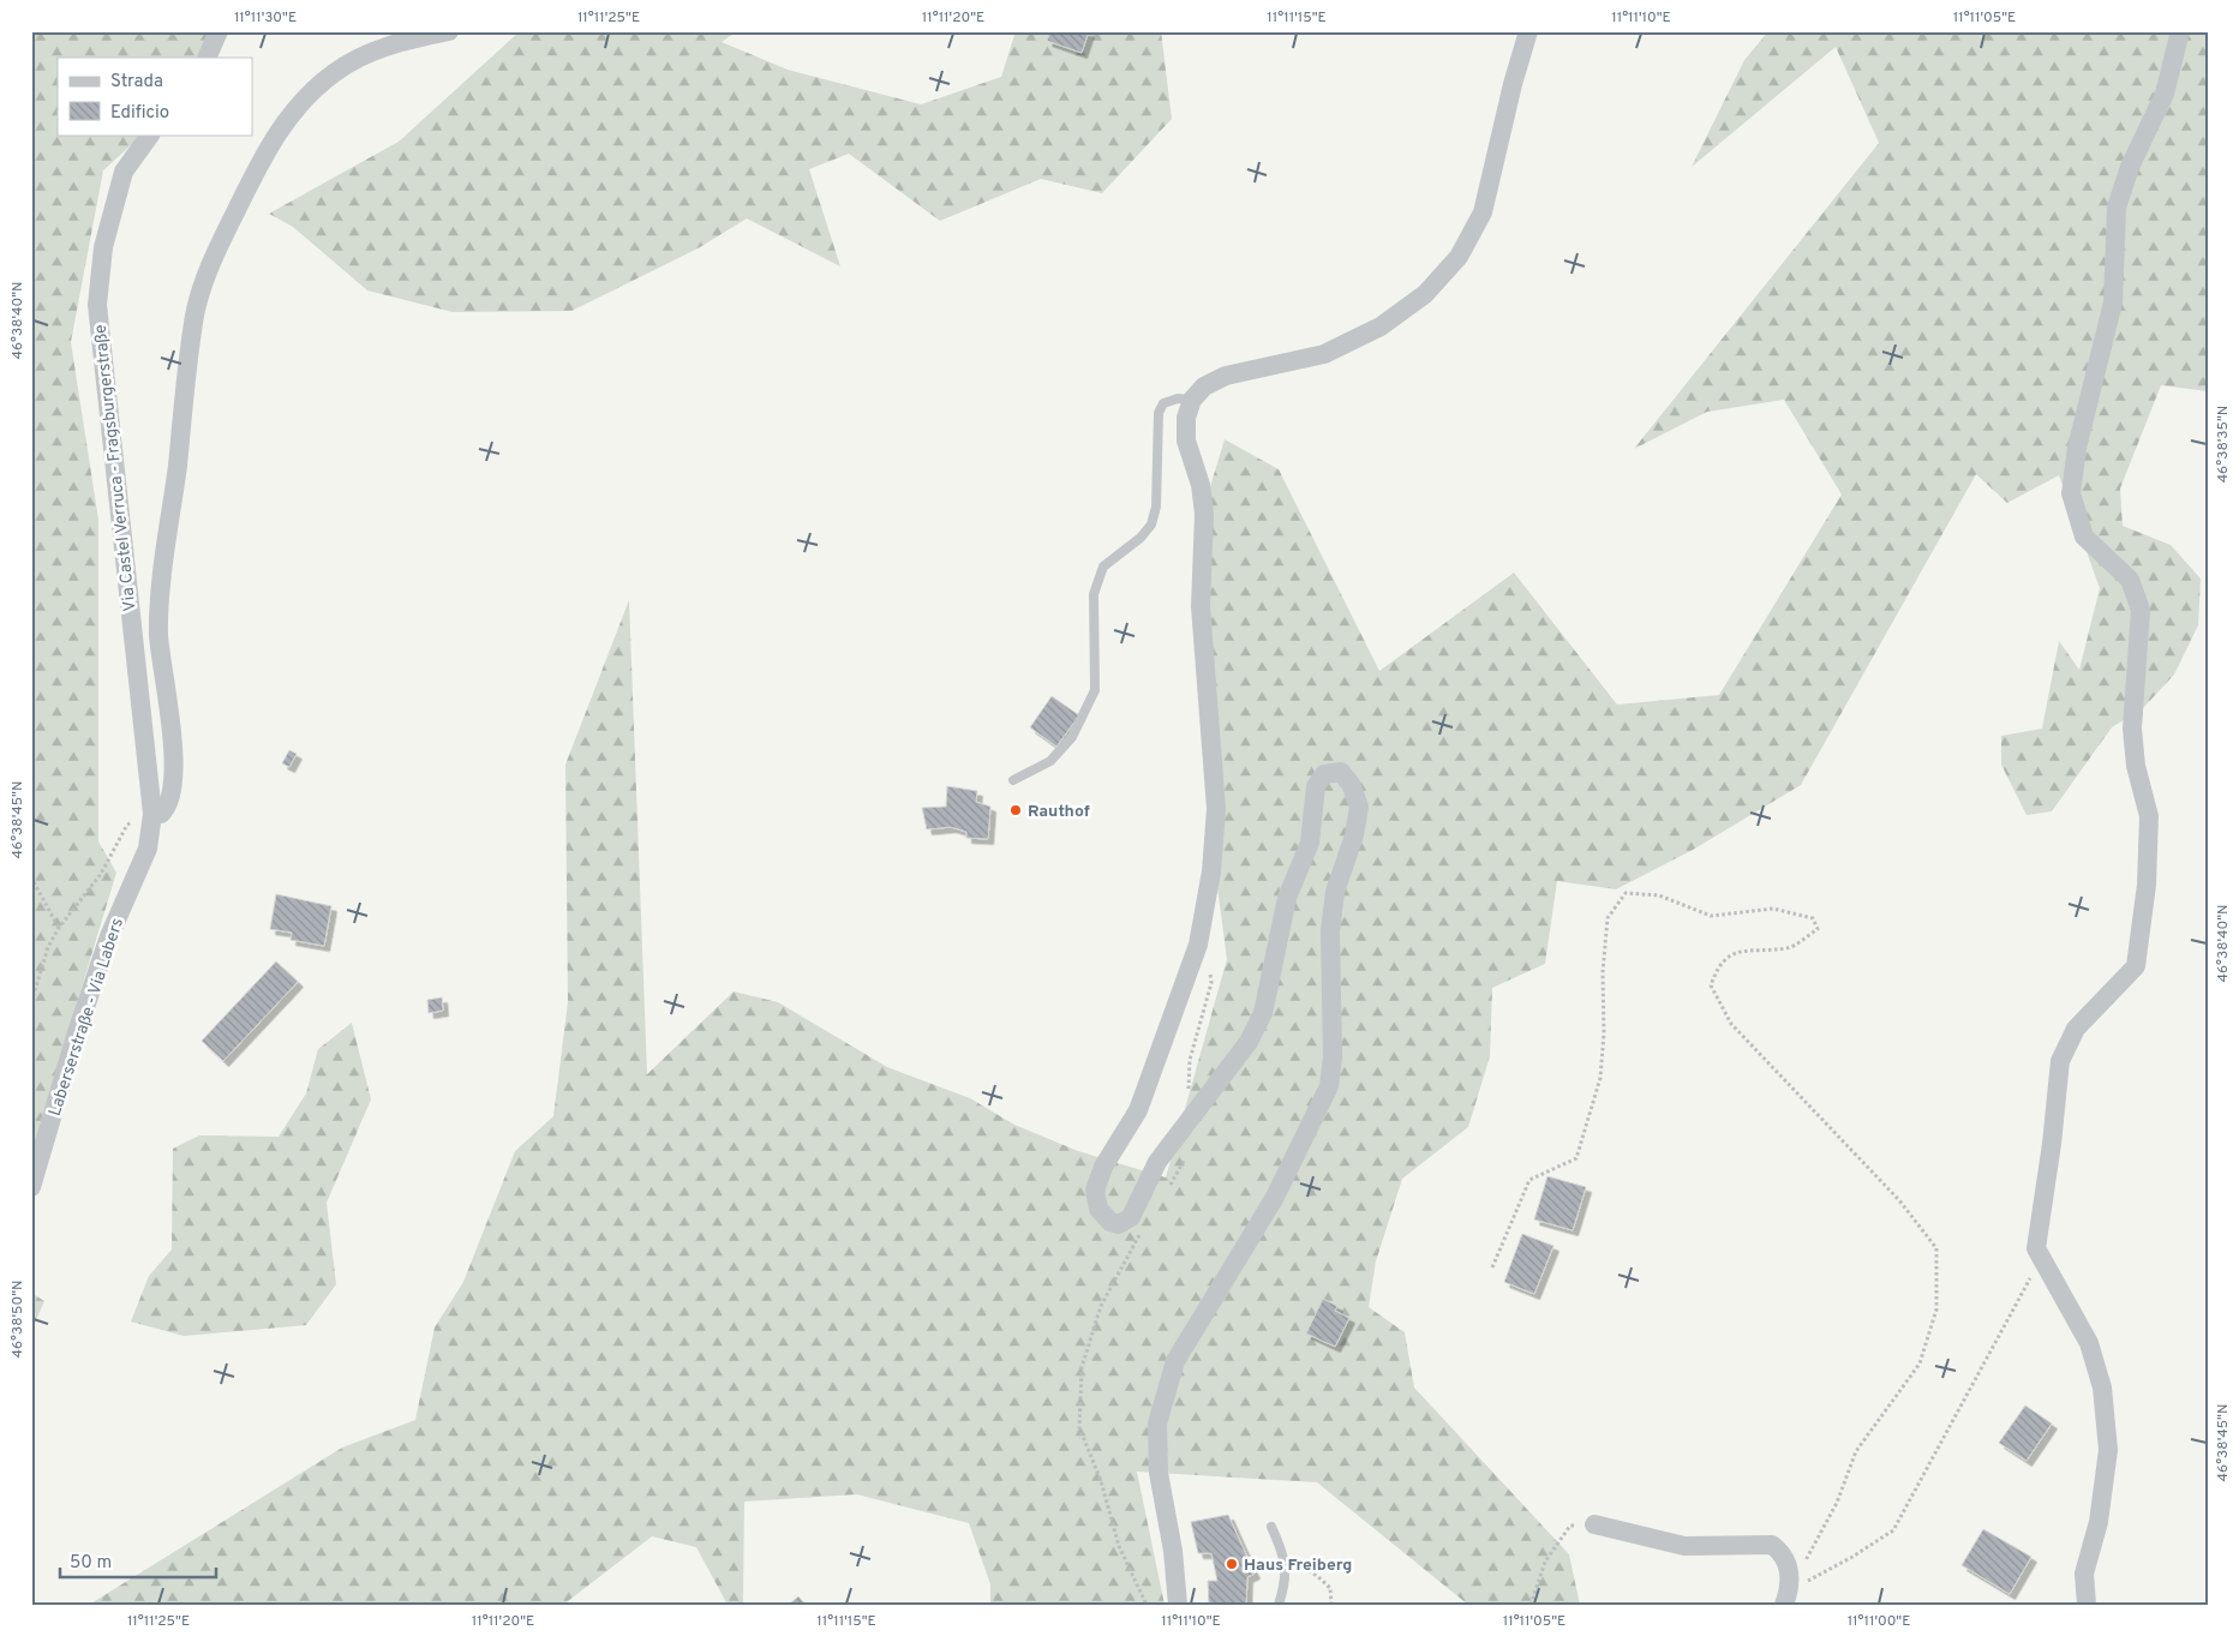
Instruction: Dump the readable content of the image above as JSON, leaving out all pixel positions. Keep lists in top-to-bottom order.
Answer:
{
  "streets": {
    "street": ["Via Castel Verruca - Fragsburgerstraße", "Laberserstraße - Via Labers"]
  },
  "crossings": [
    ["Via Castel Verruca - Fragsburgerstraße", "Laberserstraße - Via Labers"]
  ],
  "places": ["Rauthof", "Haus Freiberg"],
  "legend": ["Strada", "Edificio"],
  "scale_bar": "50 m",
  "coordinates": [
    "11°11'30\"E",
    "11°11'25\"E",
    "11°11'20\"E",
    "11°11'15\"E",
    "11°11'10\"E",
    "11°11'05\"E",
    "46°38'40\"N",
    "46°38'35\"N",
    "46°38'45\"N",
    "46°38'50\"N",
    "11°11'00\"E"
  ]
}
